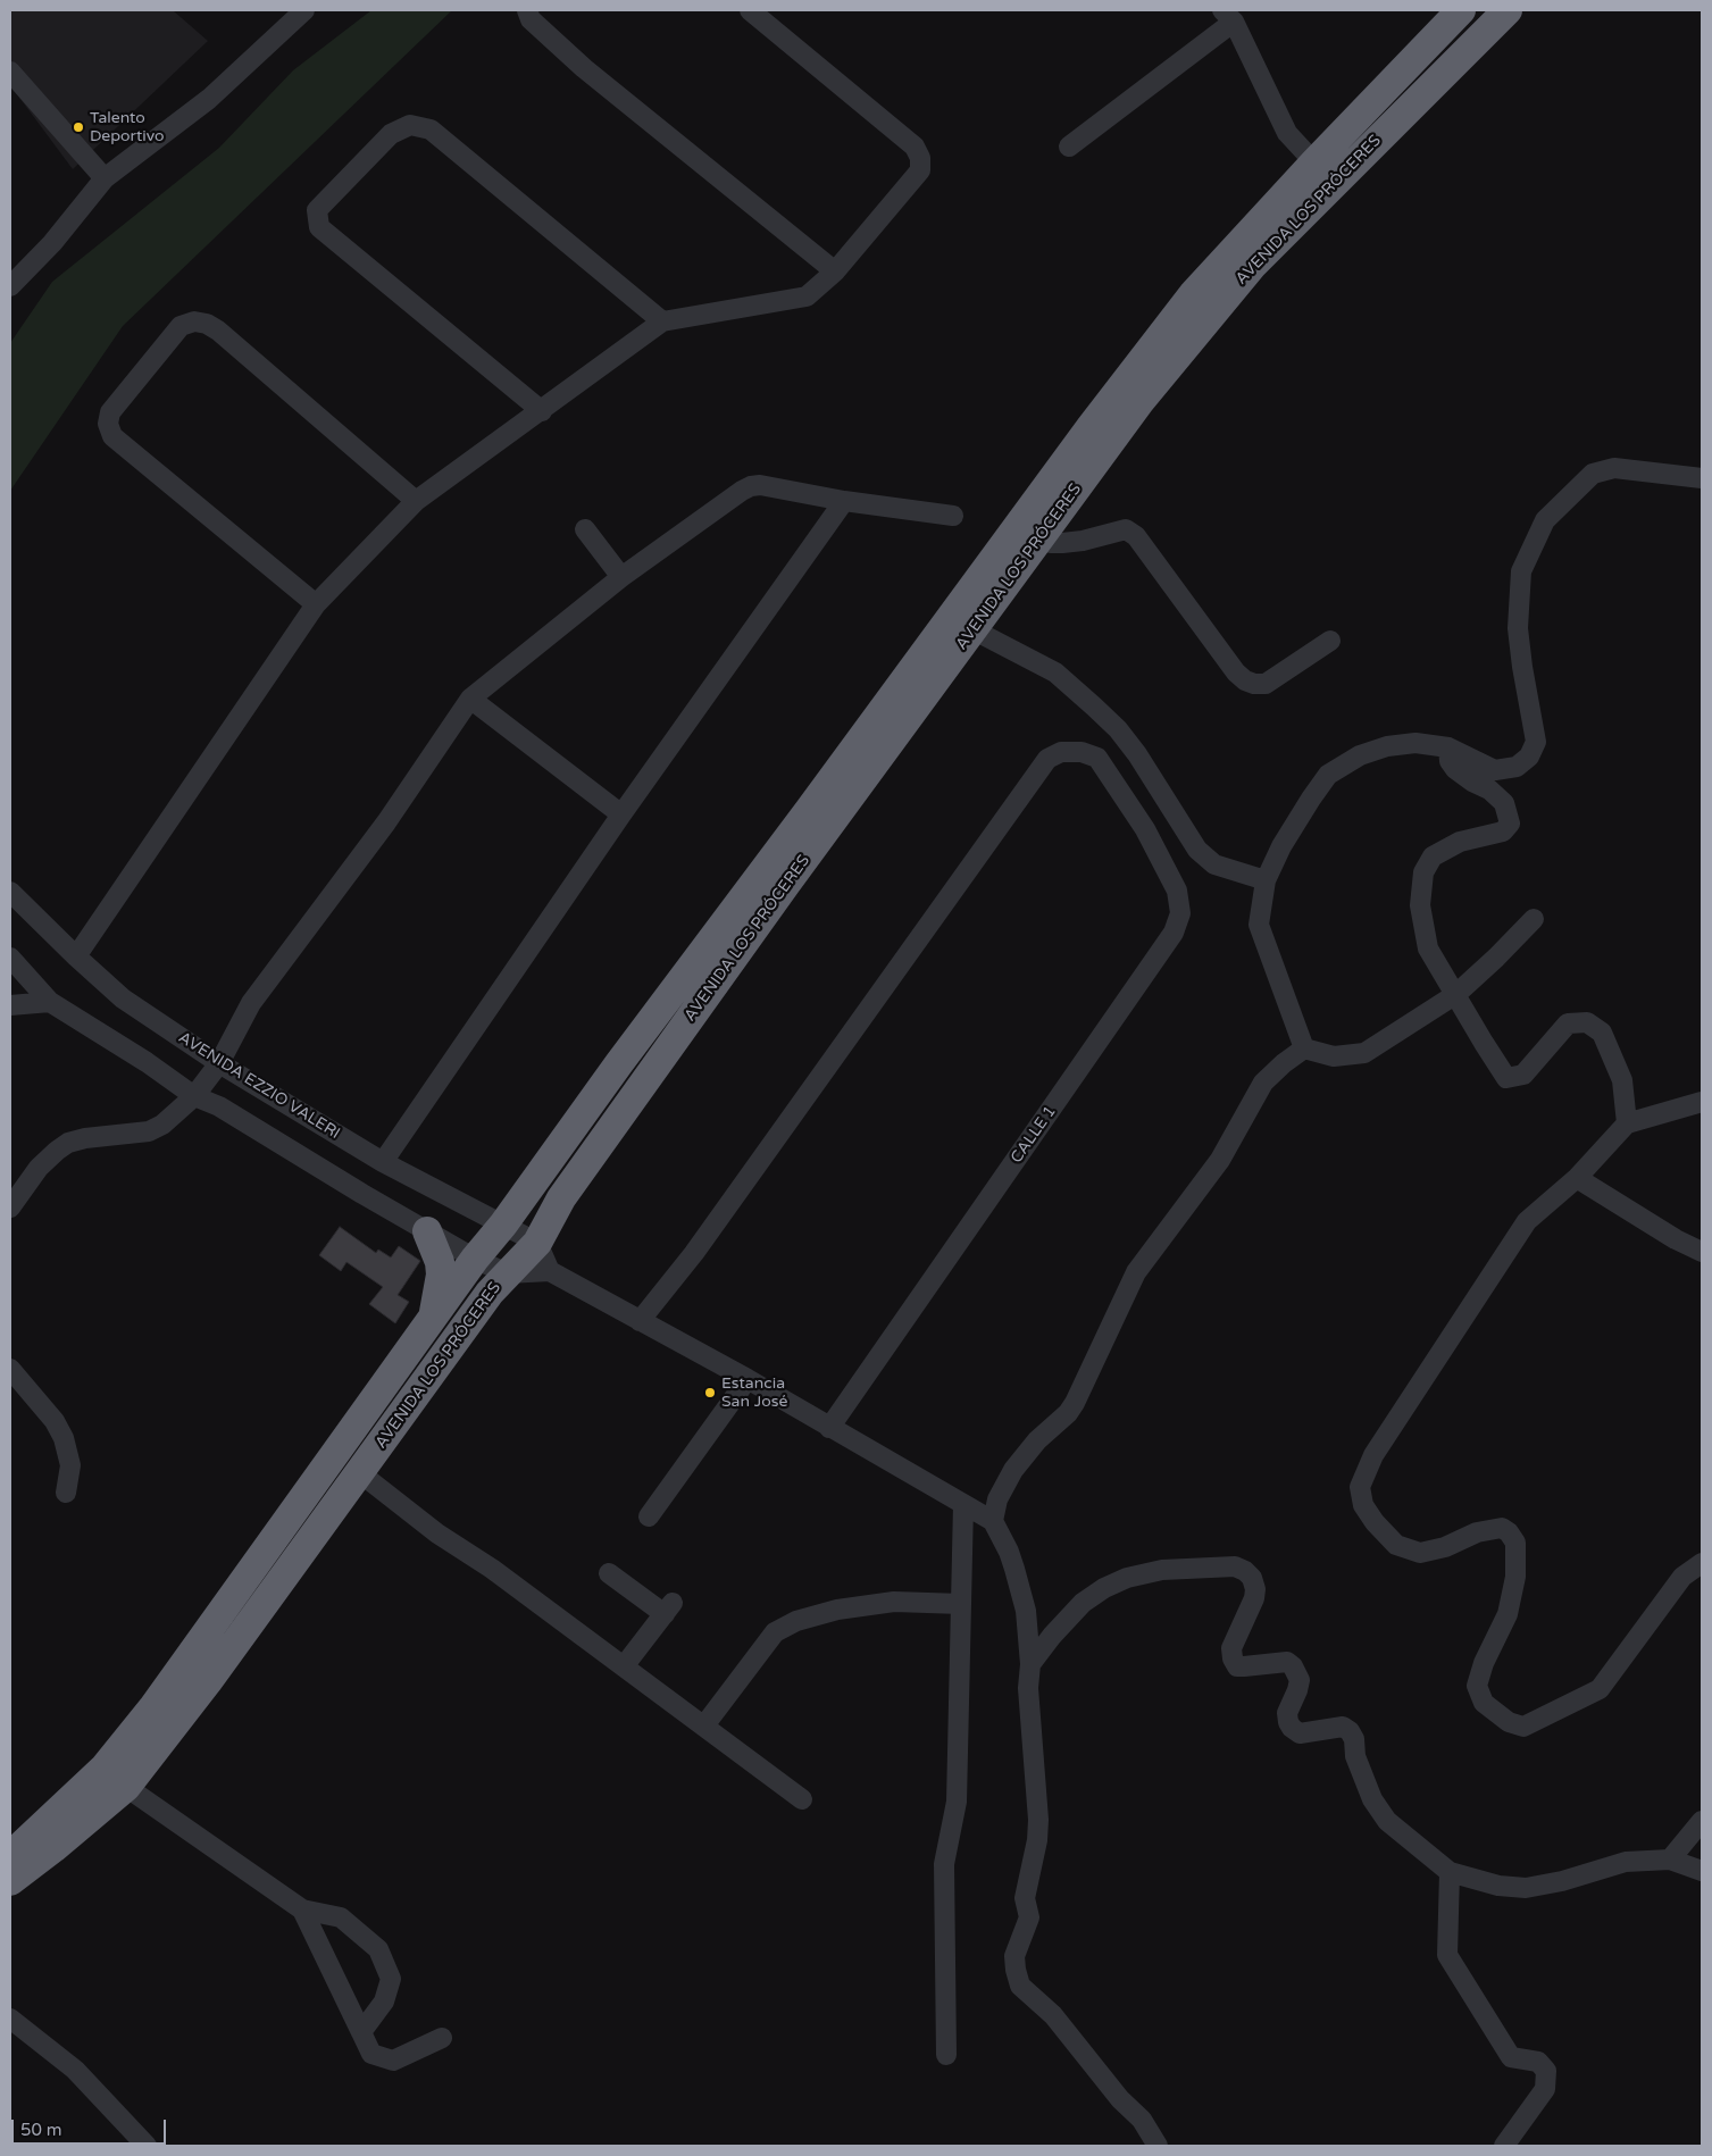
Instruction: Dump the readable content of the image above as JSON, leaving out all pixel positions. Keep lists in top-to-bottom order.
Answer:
{
  "streets": {
    "highway": ["AVENIDA LOS PRÓCERES"],
    "street": ["AVENIDA EZZIO VALERI", "CALLE 1"]
  },
  "crossings": [
    ["AVENIDA LOS PRÓCERES", "AVENIDA EZZIO VALERI"]
  ],
  "places": ["Talento Deportivo", "Estancia San José"],
  "scale_bar": "50 m"
}
